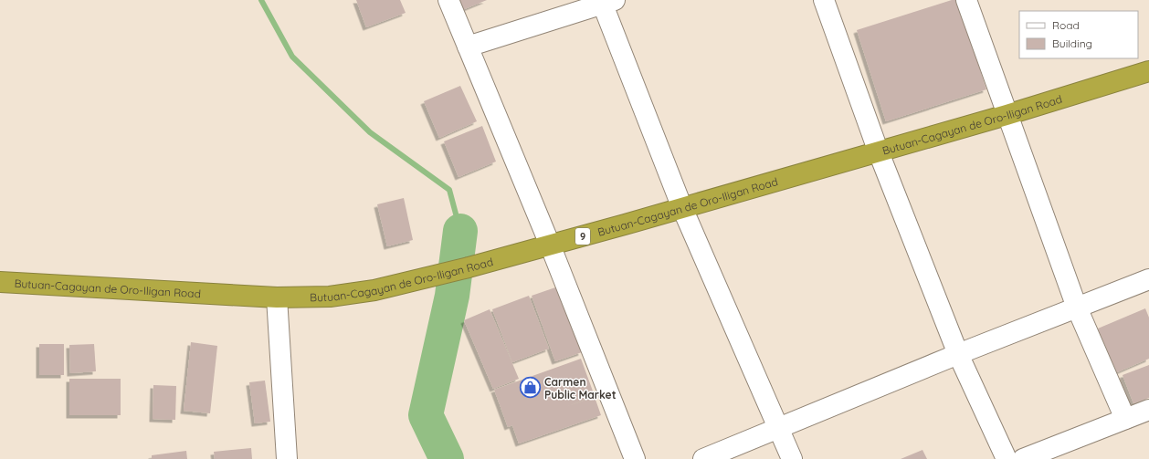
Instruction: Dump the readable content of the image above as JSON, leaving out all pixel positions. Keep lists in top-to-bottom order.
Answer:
{
  "streets": {
    "highway": ["Butuan-Cagayan de Oro-Iligan Road", "9"]
  },
  "places": {
    "shop": ["Carmen Public Market"]
  },
  "legend": ["Road", "Building"]
}
